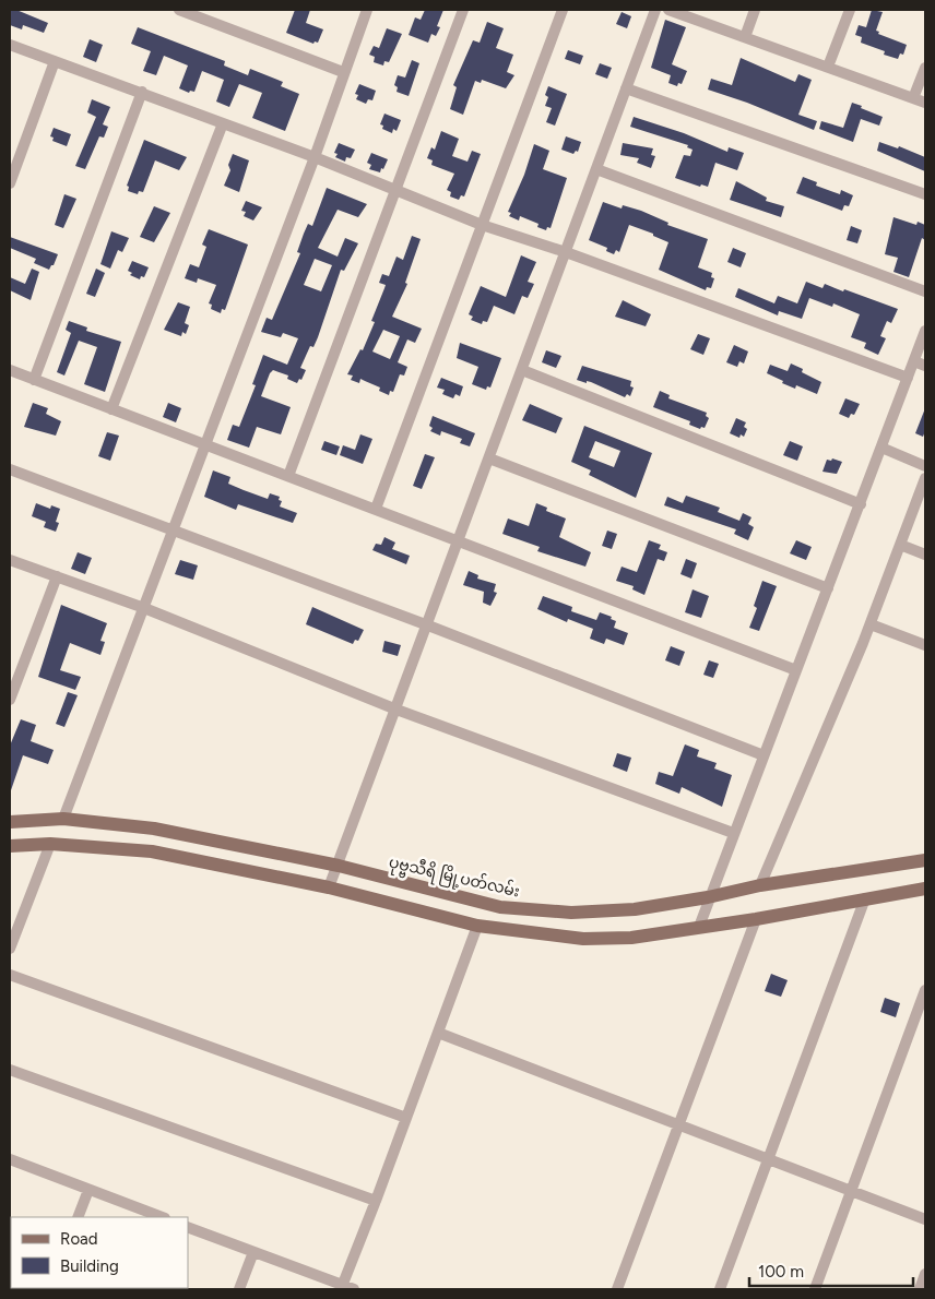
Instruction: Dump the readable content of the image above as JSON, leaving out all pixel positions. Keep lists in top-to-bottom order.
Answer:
{
  "streets": {
    "main road": ["ပုဗ္ဗသီရိ မြို့ပတ်လမ်း"]
  },
  "legend": ["Road", "Building"],
  "scale_bar": "100 m"
}
